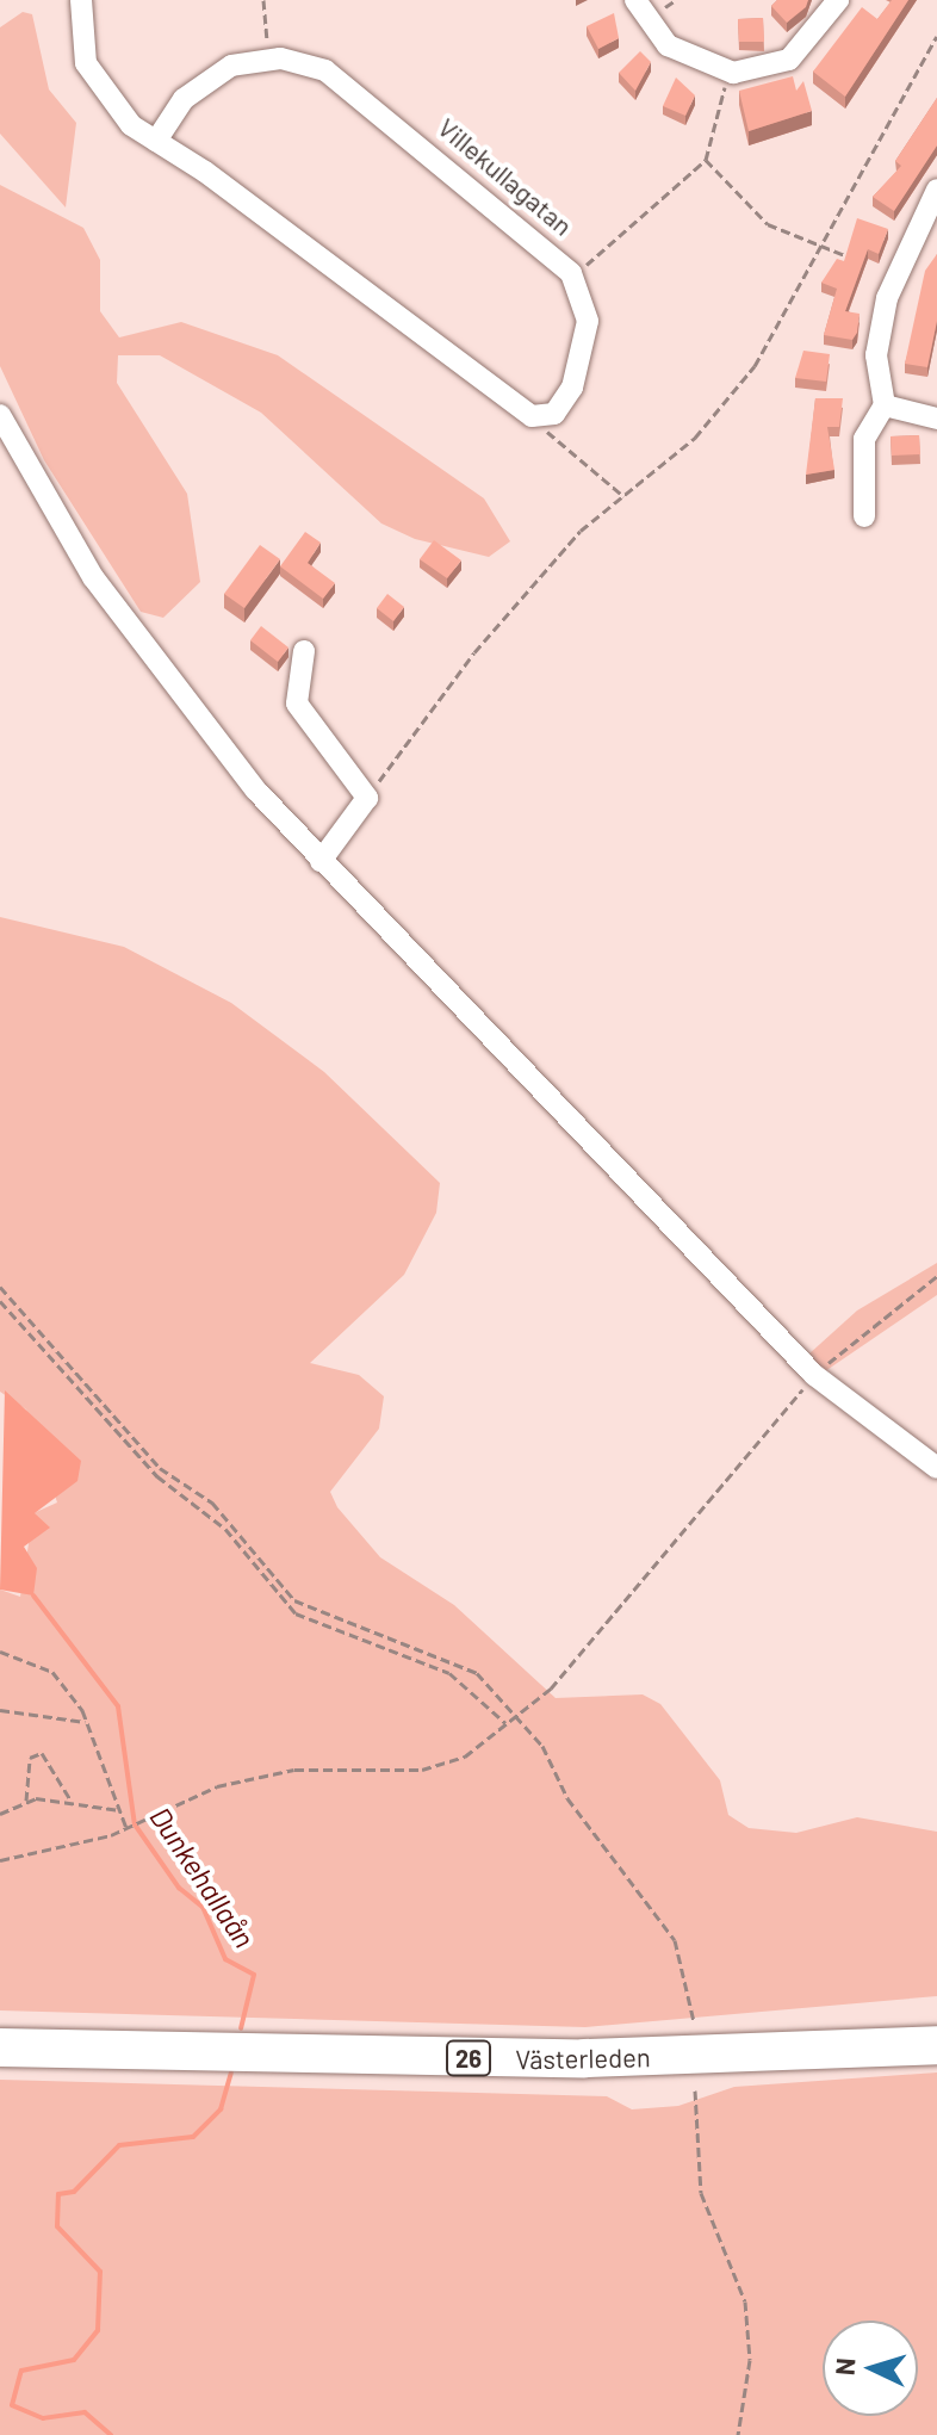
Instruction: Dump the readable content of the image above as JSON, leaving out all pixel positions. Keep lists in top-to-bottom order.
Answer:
{
  "streets": {
    "highway": ["26", "Västerleden"],
    "street": ["Villekullagatan"]
  },
  "water": ["Dunkehallaån"],
  "north": "left"
}
